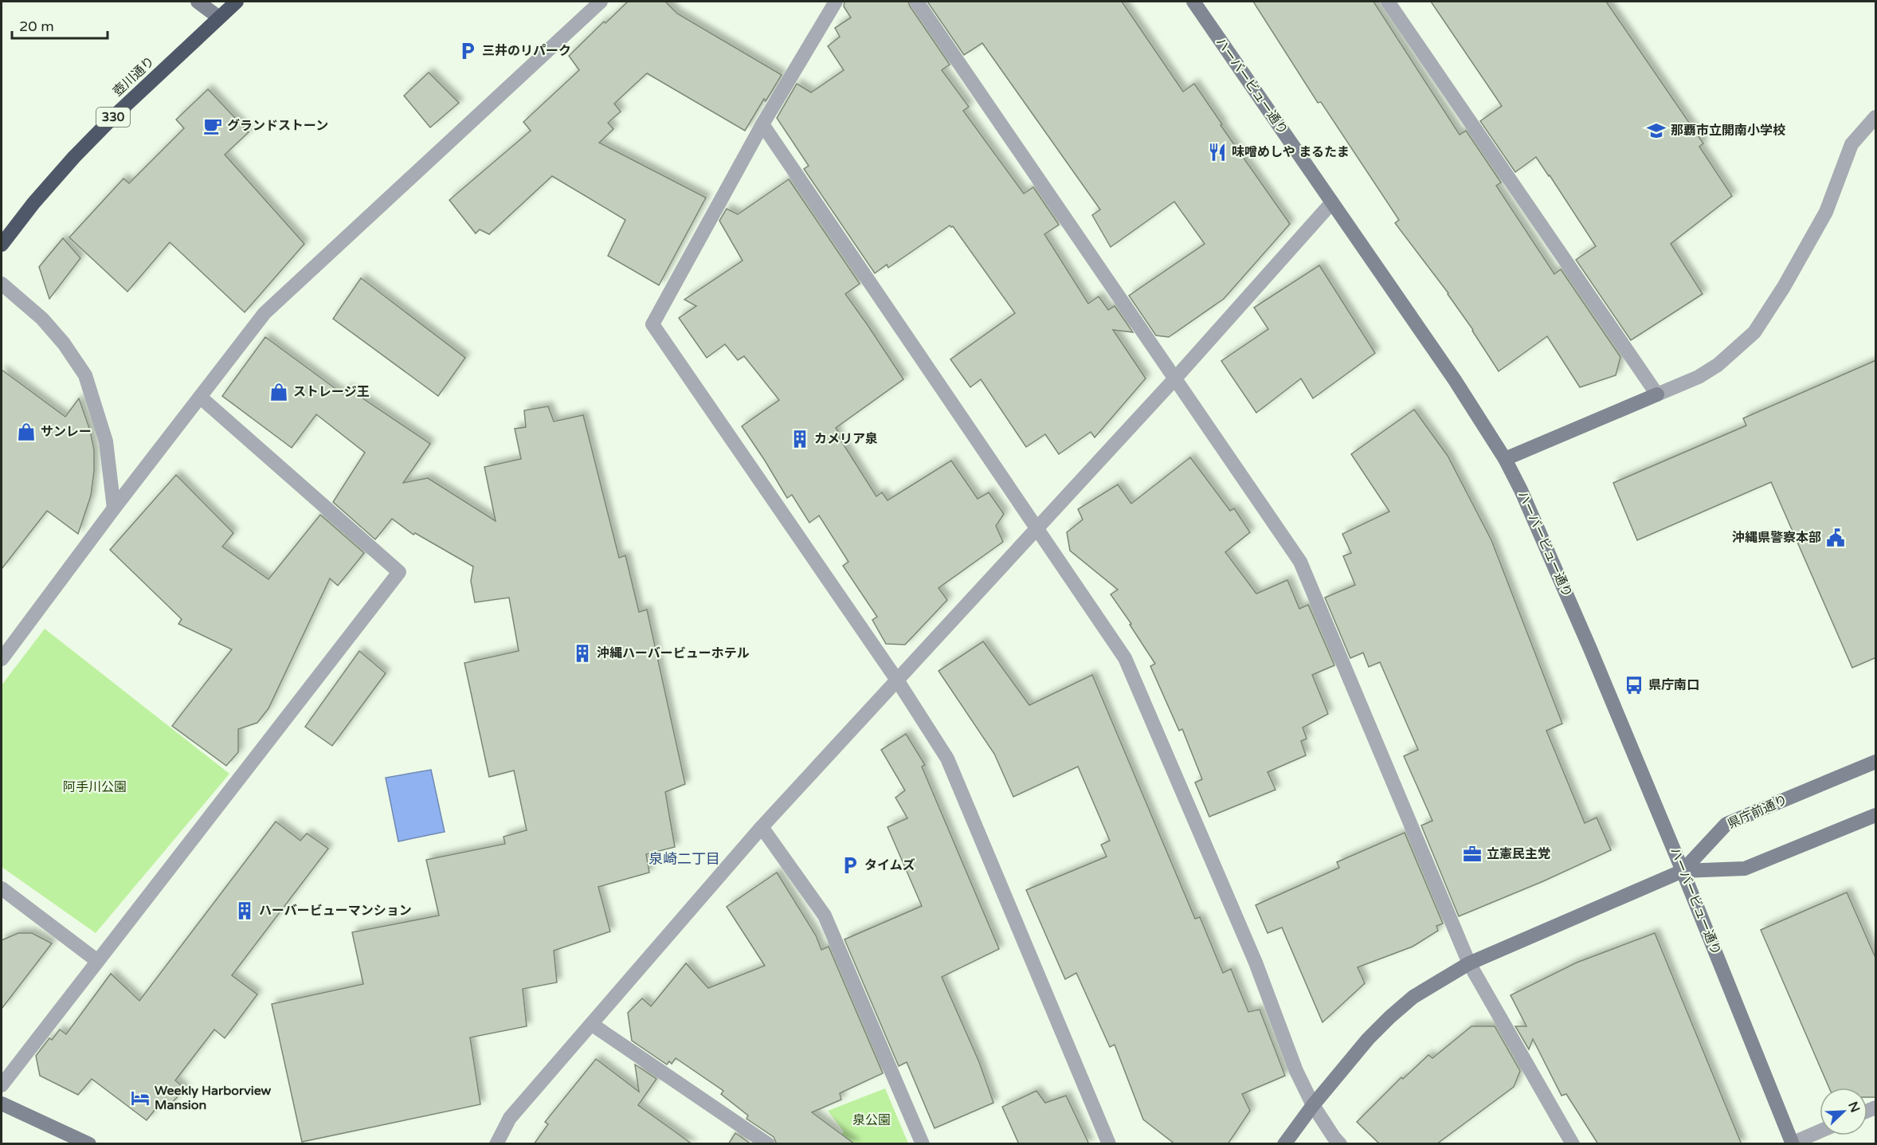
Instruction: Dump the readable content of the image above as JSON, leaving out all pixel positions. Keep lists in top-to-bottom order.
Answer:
{
  "streets": {
    "highway": ["壺川通り", "330"],
    "main road": ["ハーバービュー通り", "県庁前通り"]
  },
  "crossings": [
    ["ハーバービュー通り", "県庁前通り"]
  ],
  "districts": ["泉崎二丁目"],
  "parks": ["阿手川公園", "泉公園"],
  "places": {
    "parking": ["三井のリパーク", "タイムズ"],
    "cafe": ["グランドストーン"],
    "school or university": ["那覇市立開南小学校"],
    "restaurant": ["味噌めしや まるたま"],
    "shop": ["ストレージ王", "サンレー"],
    "building": ["カメリア泉", "沖縄ハーバービューホテル", "ハーバービューマンション"],
    "public building": ["沖縄県警察本部"],
    "bus stop": ["県庁南口"],
    "office": ["立憲民主党"],
    "hotel": ["Weekly Harborview Mansion"]
  },
  "scale_bar": "20 m",
  "north": "top right"
}
